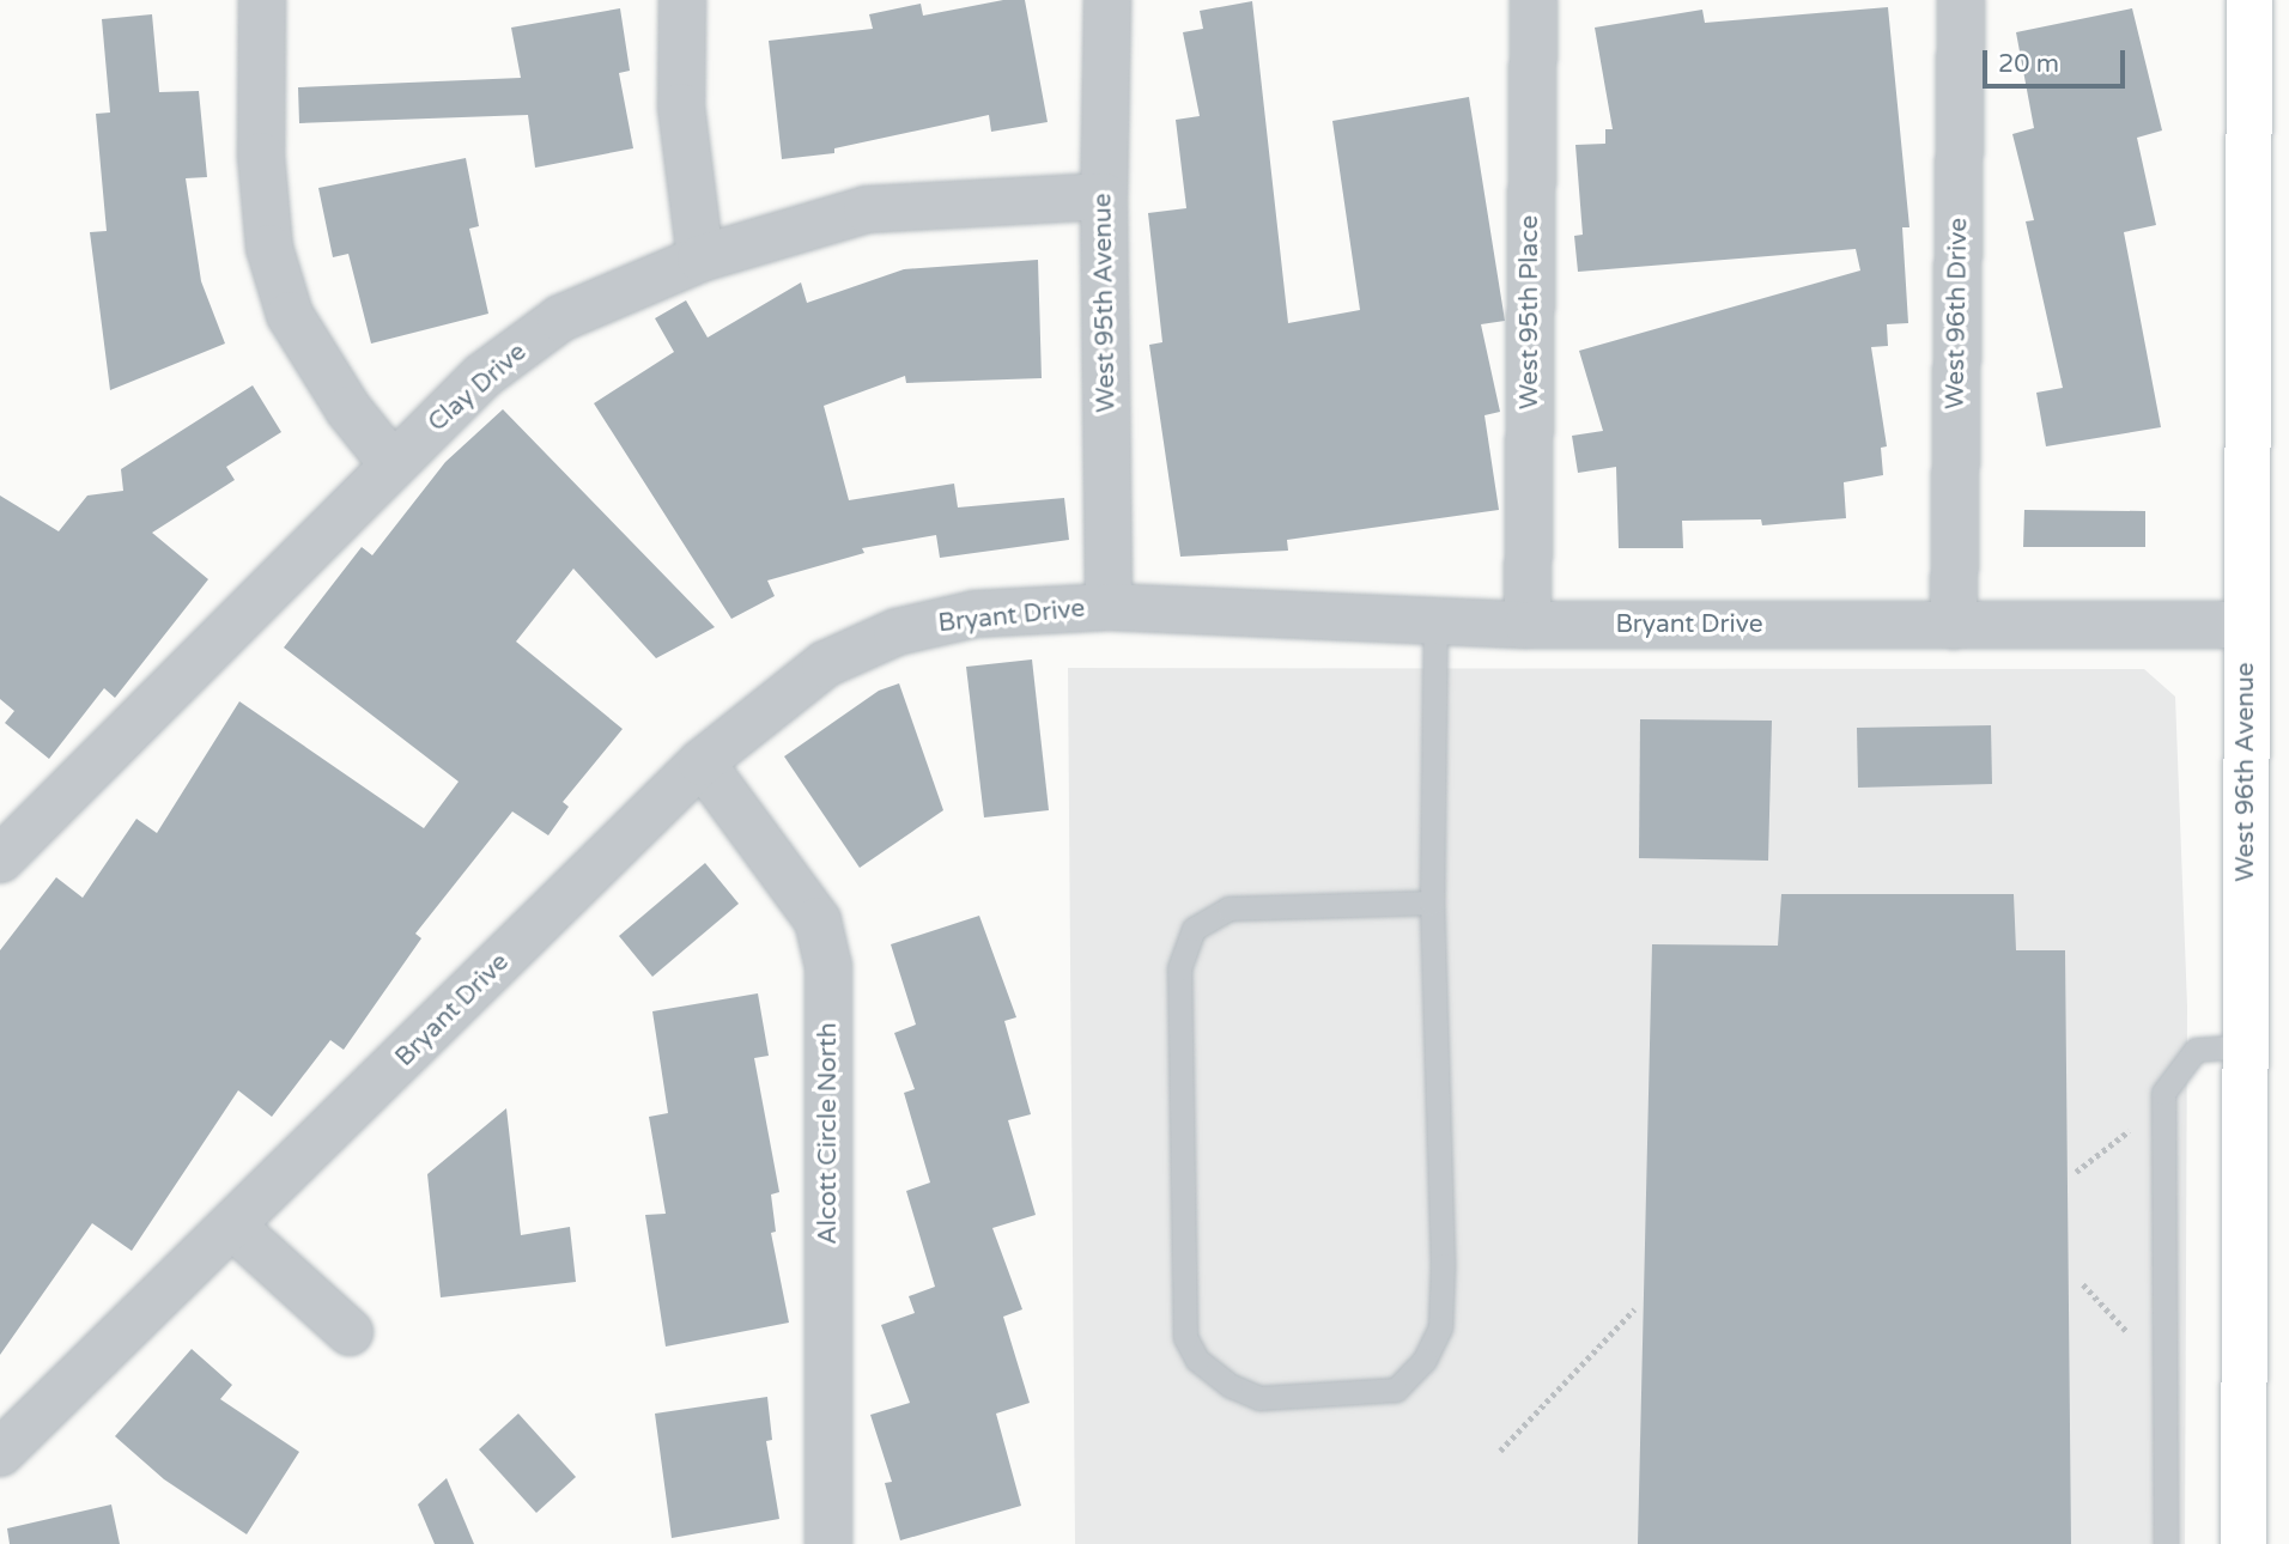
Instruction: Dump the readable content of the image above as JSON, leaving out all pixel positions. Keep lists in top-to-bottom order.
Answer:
{
  "streets": {
    "street": [
      "West 95th Avenue",
      "West 95th Place",
      "West 96th Drive",
      "Clay Drive",
      "Bryant Drive",
      "West 96th Avenue",
      "Alcott Circle North"
    ]
  },
  "crossings": [
    ["West 95th Avenue", "Clay Drive"],
    ["West 95th Avenue", "Bryant Drive"],
    ["West 95th Place", "Bryant Drive"],
    ["West 96th Drive", "Bryant Drive"],
    ["Bryant Drive", "West 96th Avenue"],
    ["Bryant Drive", "Alcott Circle North"]
  ],
  "scale_bar": "20 m"
}
